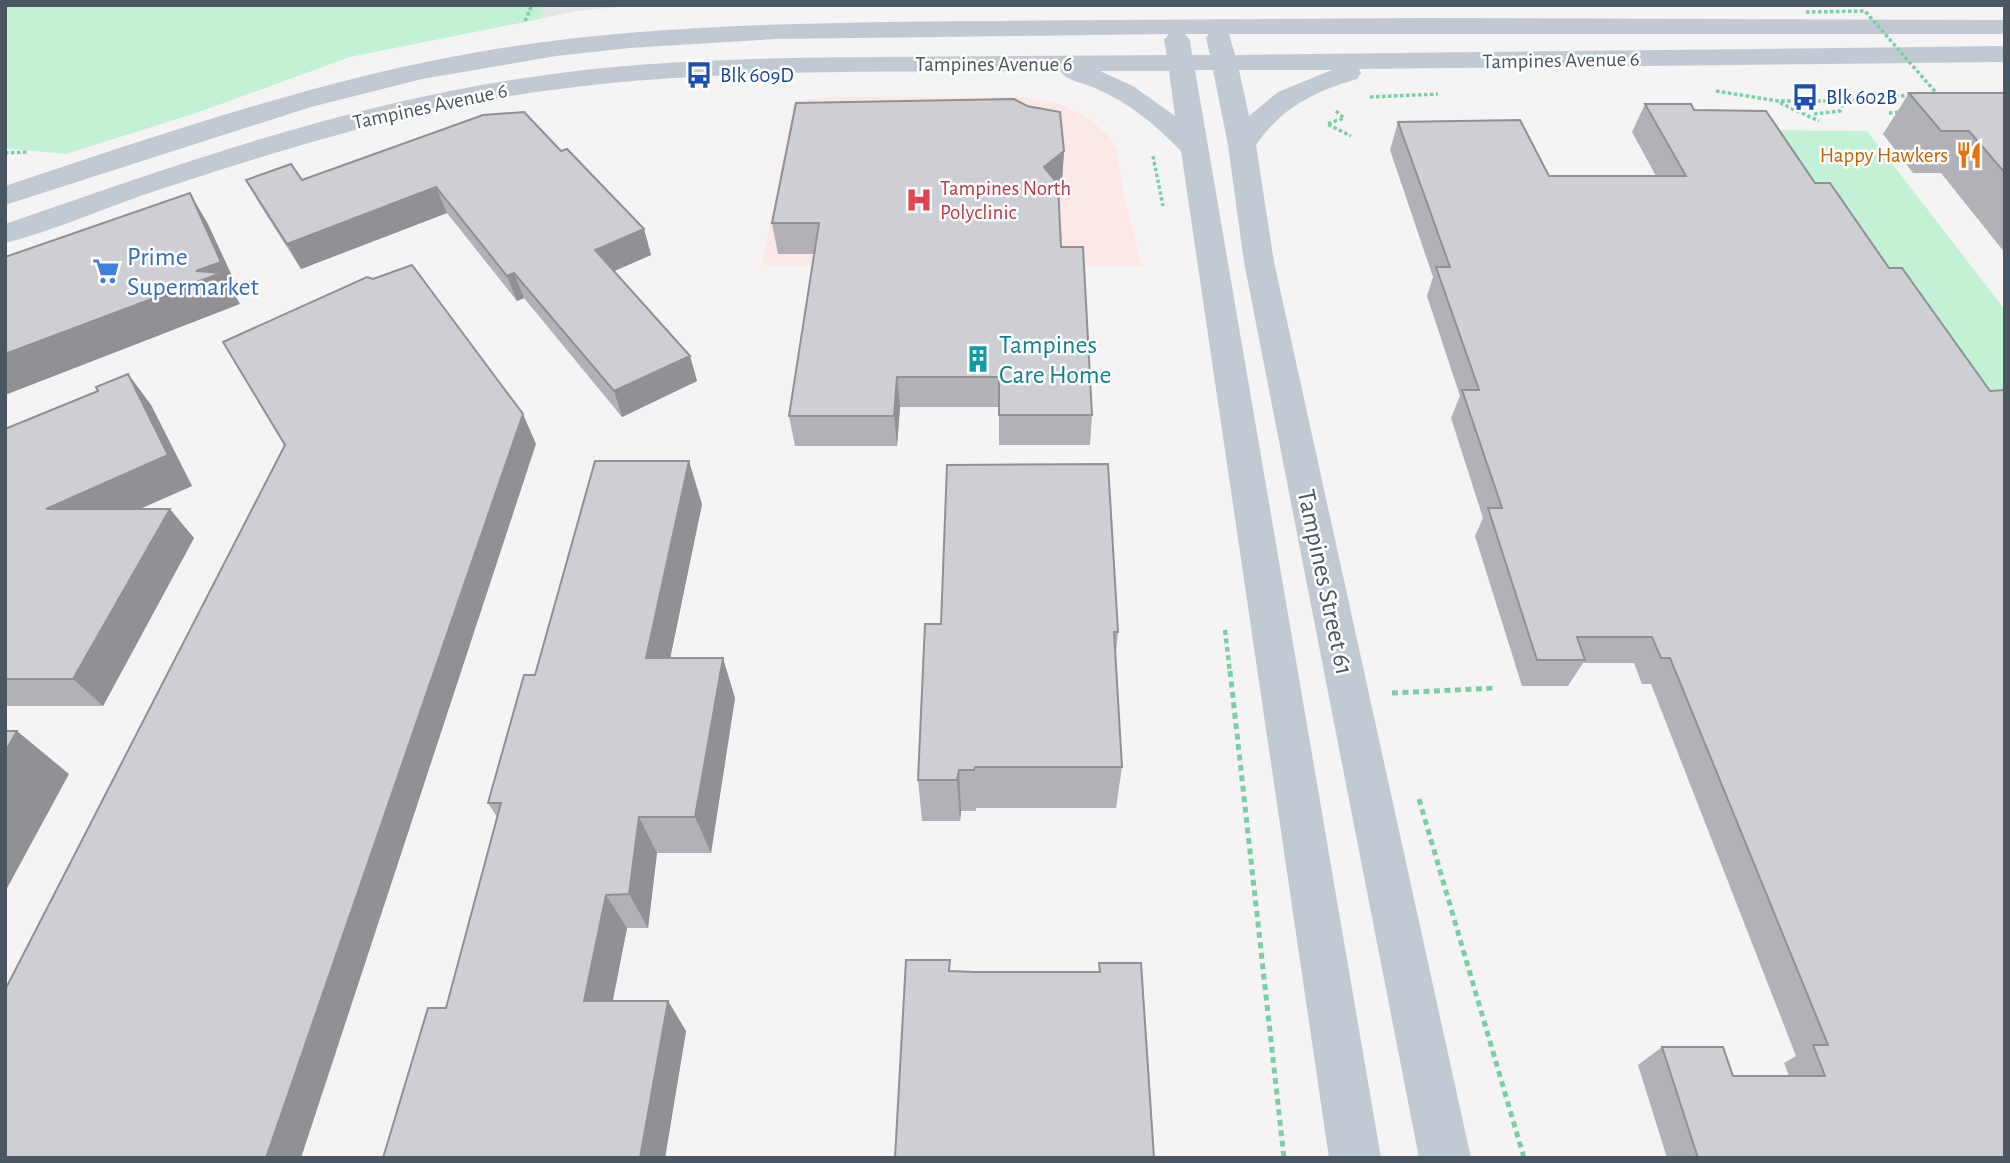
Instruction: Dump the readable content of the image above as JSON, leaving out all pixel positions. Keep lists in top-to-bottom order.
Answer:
{
  "streets": {
    "street": ["Tampines Avenue 6", "Tampines Street 61"]
  },
  "crossings": [
    ["Tampines Avenue 6", "Tampines Street 61"]
  ],
  "places": {
    "bus stop": ["Blk 609D", "Blk 602B"],
    "restaurant": ["Happy Hawkers"],
    "hospital": ["Tampines North Polyclinic"],
    "supermarket": ["Prime Supermarket"],
    "building": ["Tampines Care Home"]
  }
}
